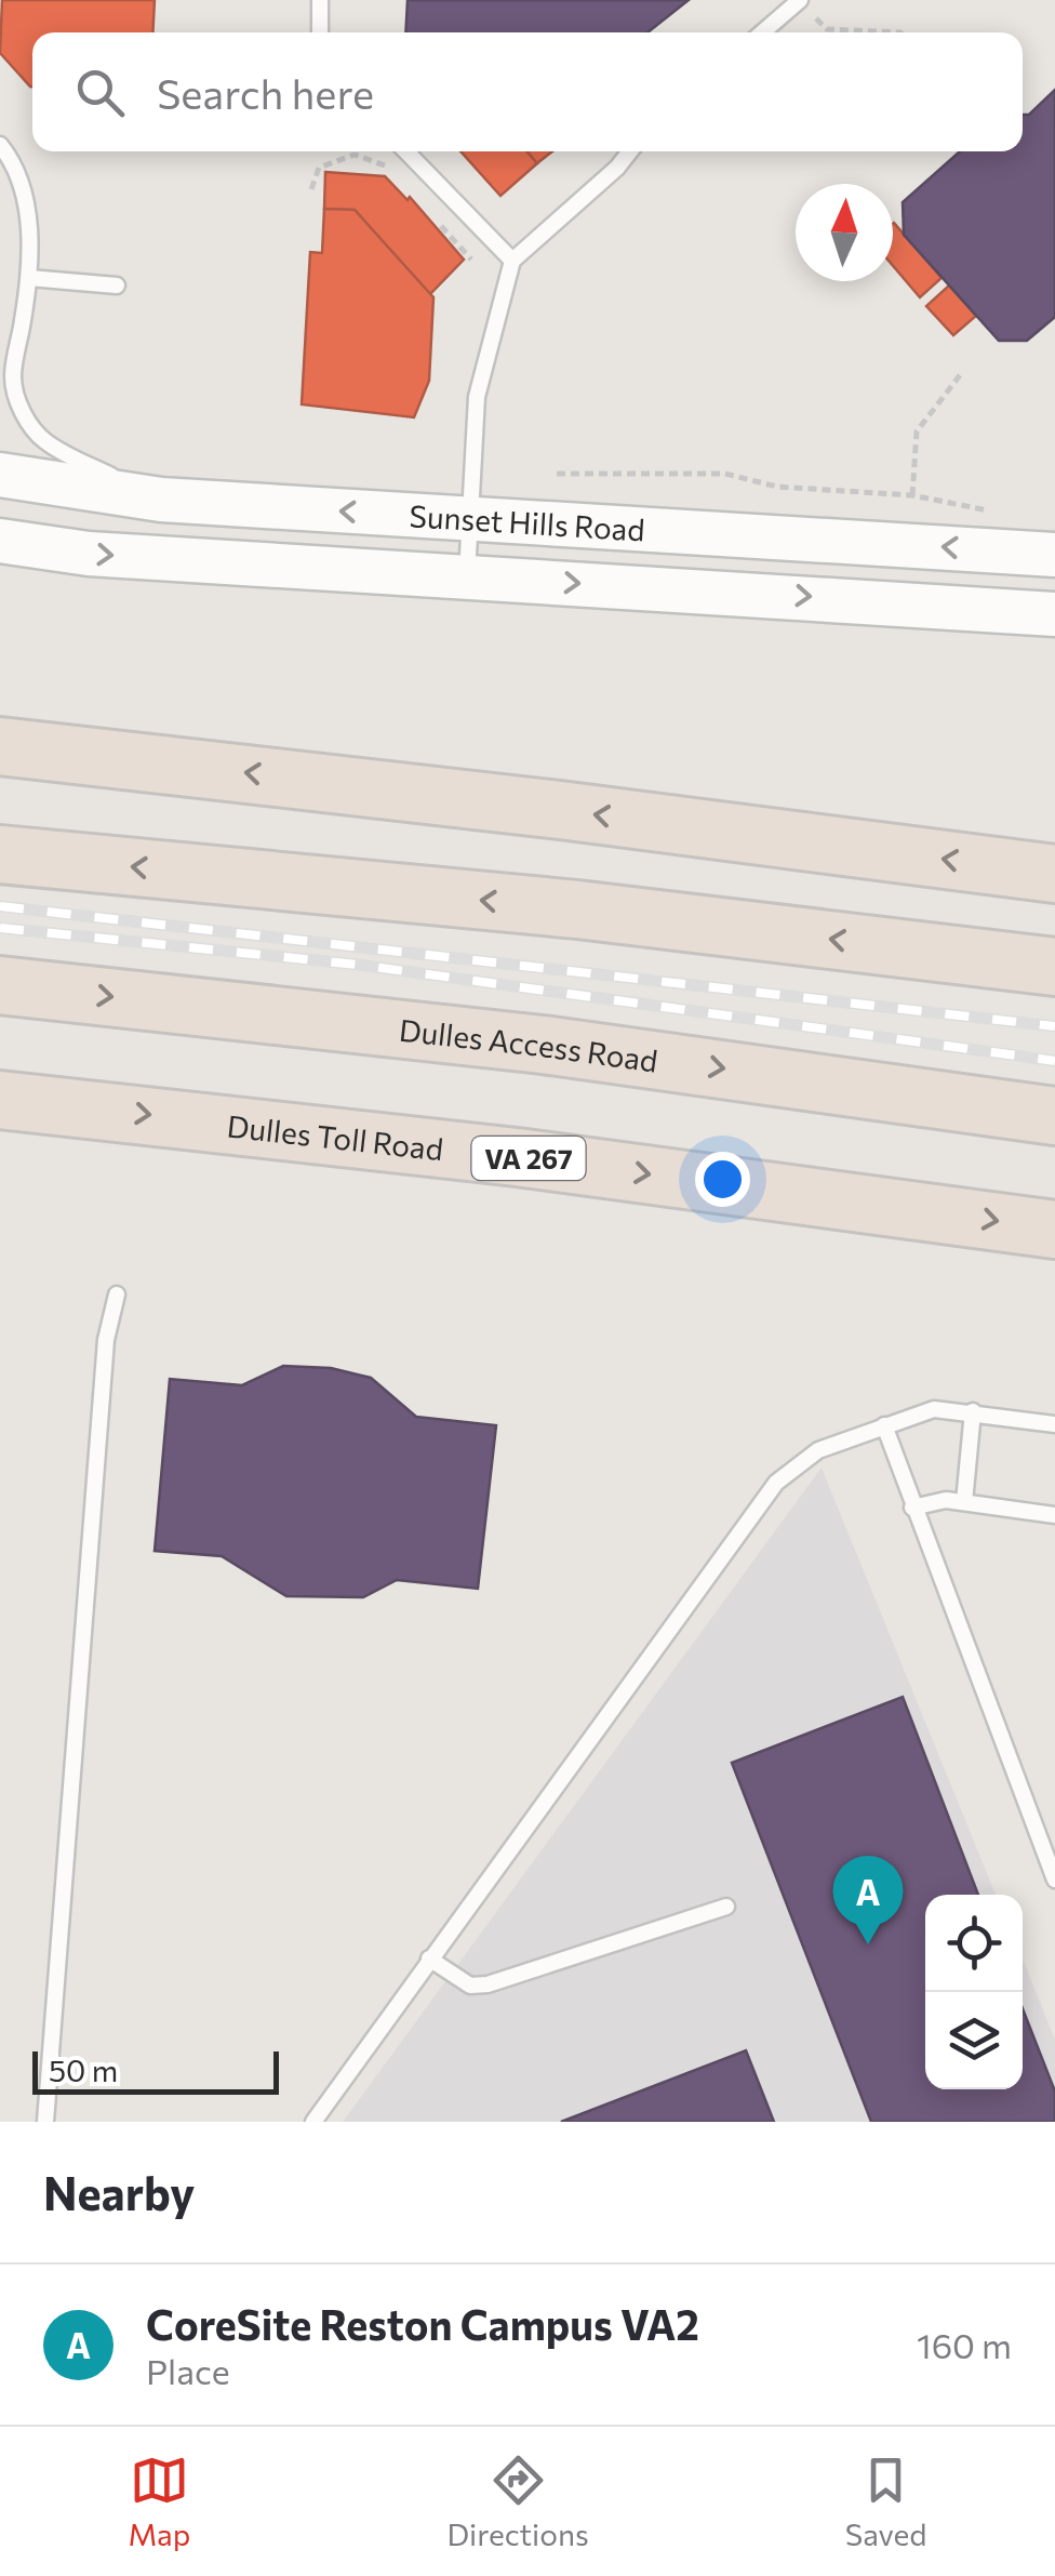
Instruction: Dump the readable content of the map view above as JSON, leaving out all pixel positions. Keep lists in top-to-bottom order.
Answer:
{
  "streets": {
    "highway": ["Dulles Access Road", "Dulles Toll Road", "VA 267"],
    "main road": ["Sunset Hills Road"]
  },
  "scale_bar": "50 m",
  "north": "top",
  "page": {
    "search": "Search here",
    "pins": "A",
    "scale": "50 m",
    "heading": "Nearby",
    "list": [
      {
        "mark": "A",
        "name": "CoreSite Reston Campus VA2",
        "note": "Place",
        "value": "160 m"
      }
    ],
    "nav": ["Map", "Directions", "Saved"]
  }
}
